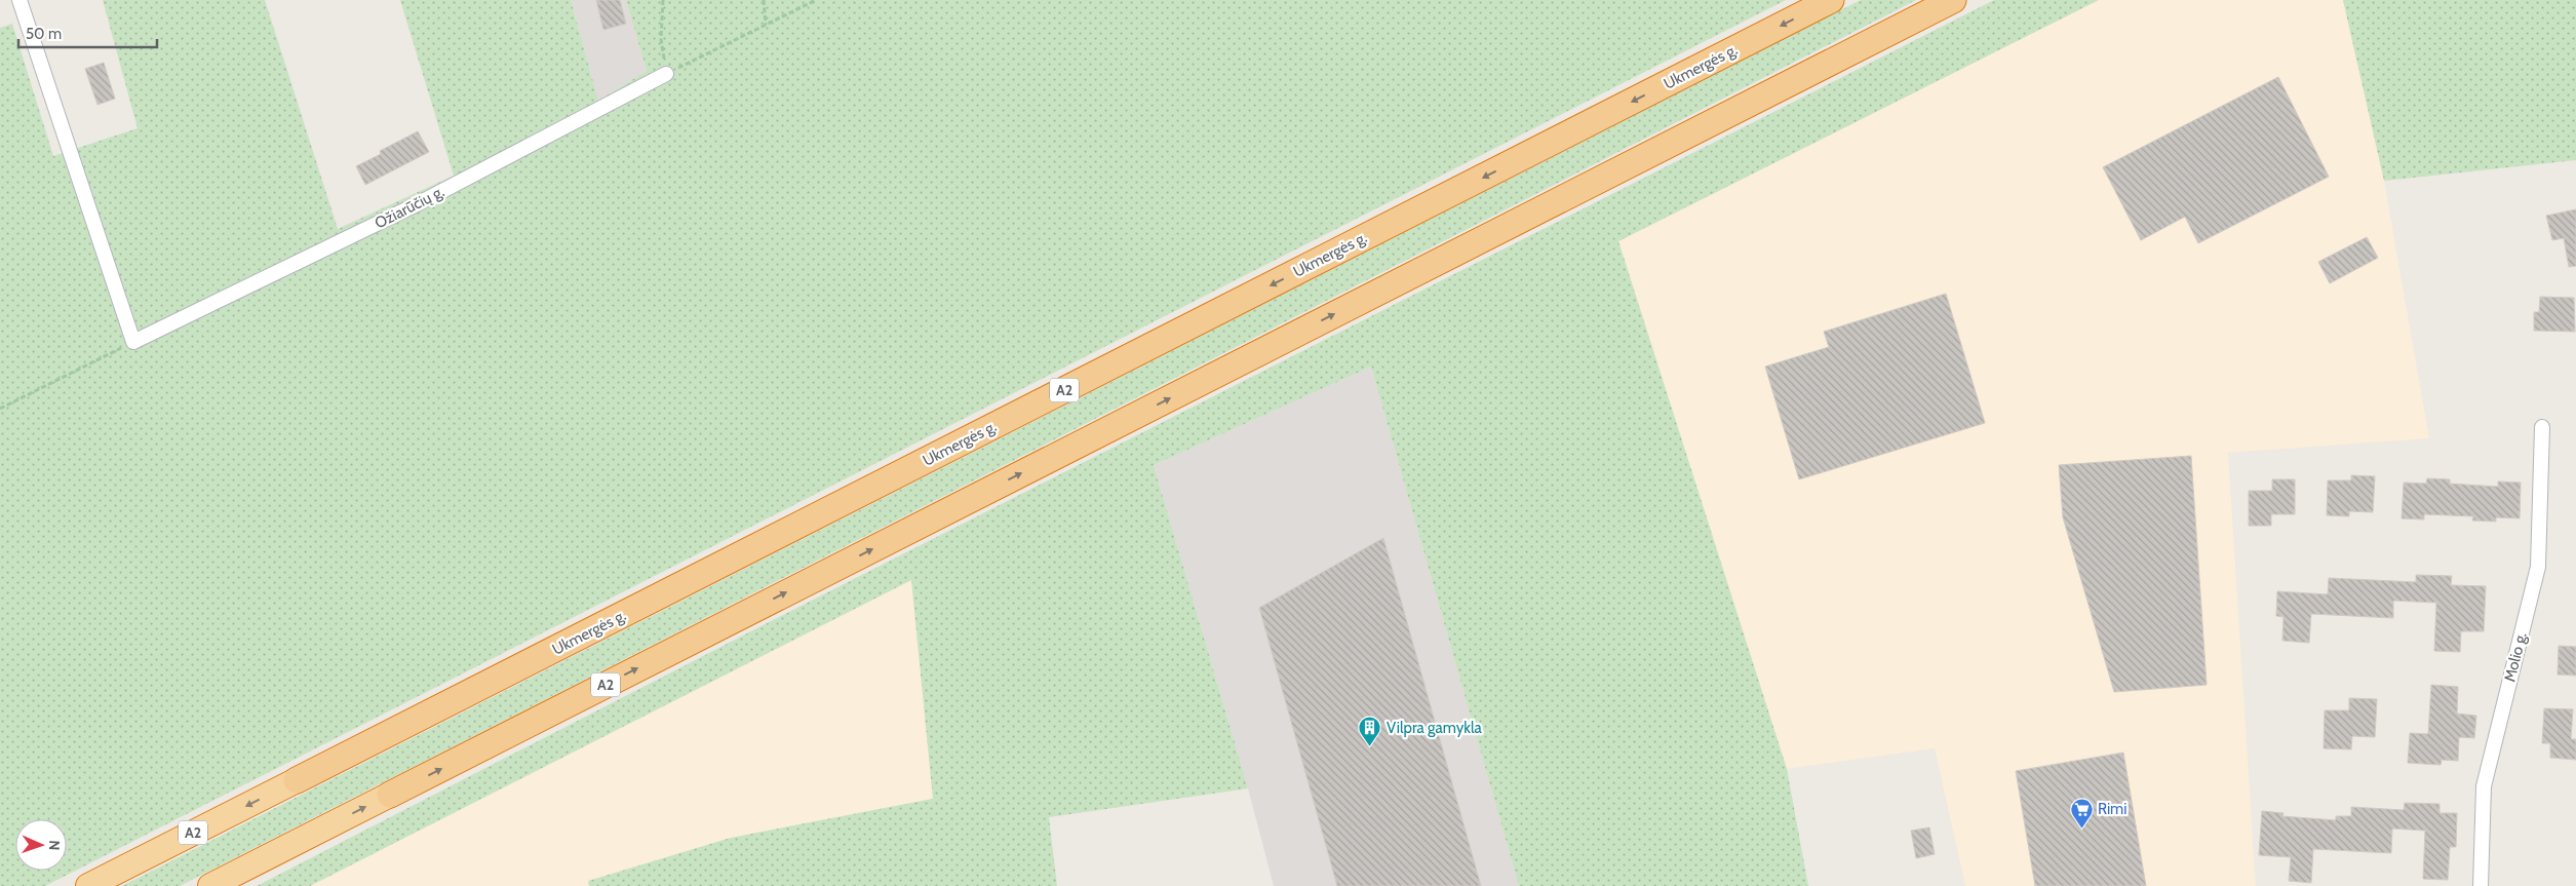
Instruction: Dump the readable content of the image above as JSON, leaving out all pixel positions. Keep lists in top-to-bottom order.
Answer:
{
  "streets": {
    "highway": ["Ukmergės g.", "A2"],
    "street": ["Ožiarūčių g.", "Molio g."]
  },
  "places": {
    "building": ["Vilpra gamykla"],
    "supermarket": ["Rimi"]
  },
  "scale_bar": "50 m",
  "north": "right"
}
